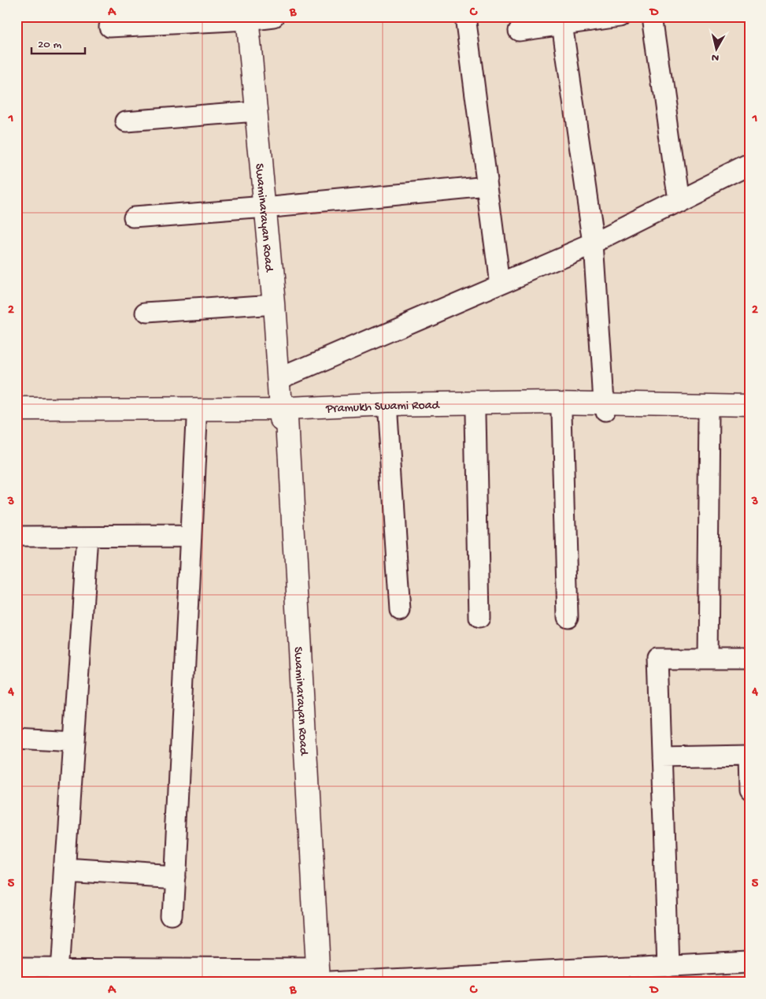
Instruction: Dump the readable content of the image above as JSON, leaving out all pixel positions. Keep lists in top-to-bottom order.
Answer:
{
  "streets": {
    "main road": ["Swaminarayan Road", "Pramukh Swami Road"]
  },
  "crossings": [
    ["Swaminarayan Road", "Pramukh Swami Road"]
  ],
  "scale_bar": "20 m",
  "north": "bottom",
  "grid": {
    "columns": [
      "A",
      "B",
      "C",
      "D"
    ],
    "rows": [
      "1",
      "2",
      "3",
      "4",
      "5"
    ]
  }
}
